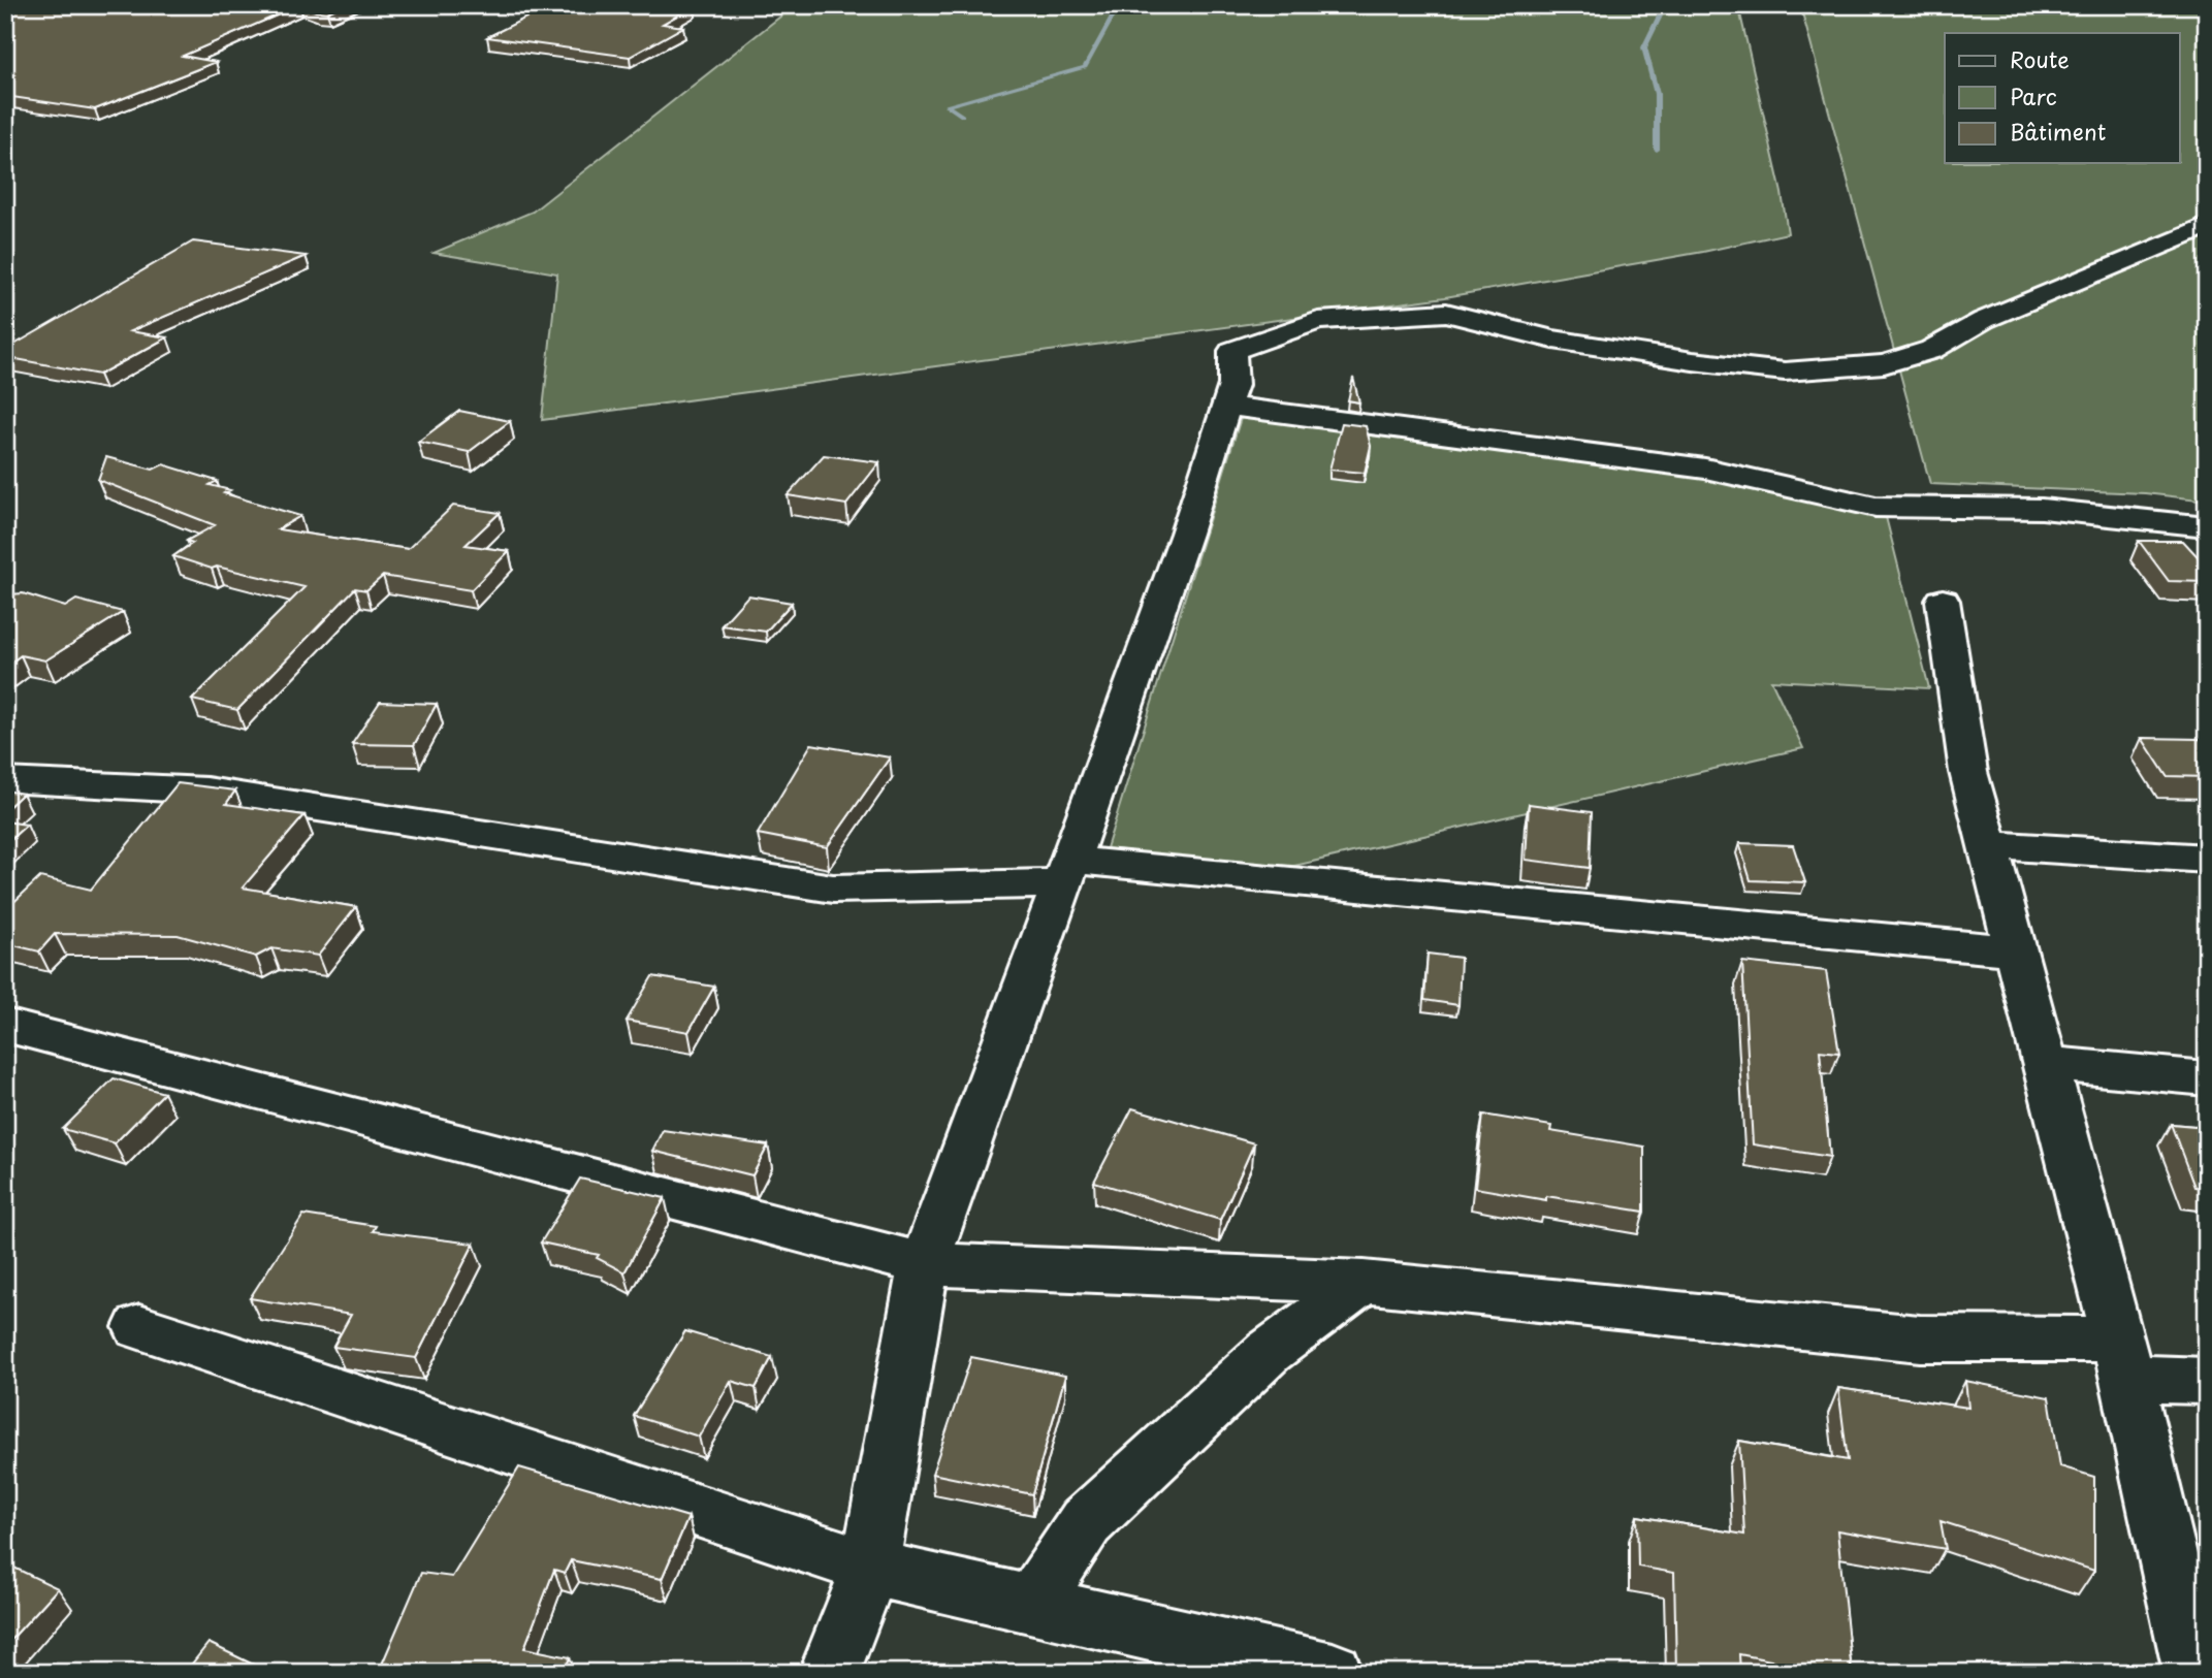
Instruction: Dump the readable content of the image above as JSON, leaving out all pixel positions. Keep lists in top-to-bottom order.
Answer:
{
  "legend": ["Route", "Parc", "Bâtiment"]
}
